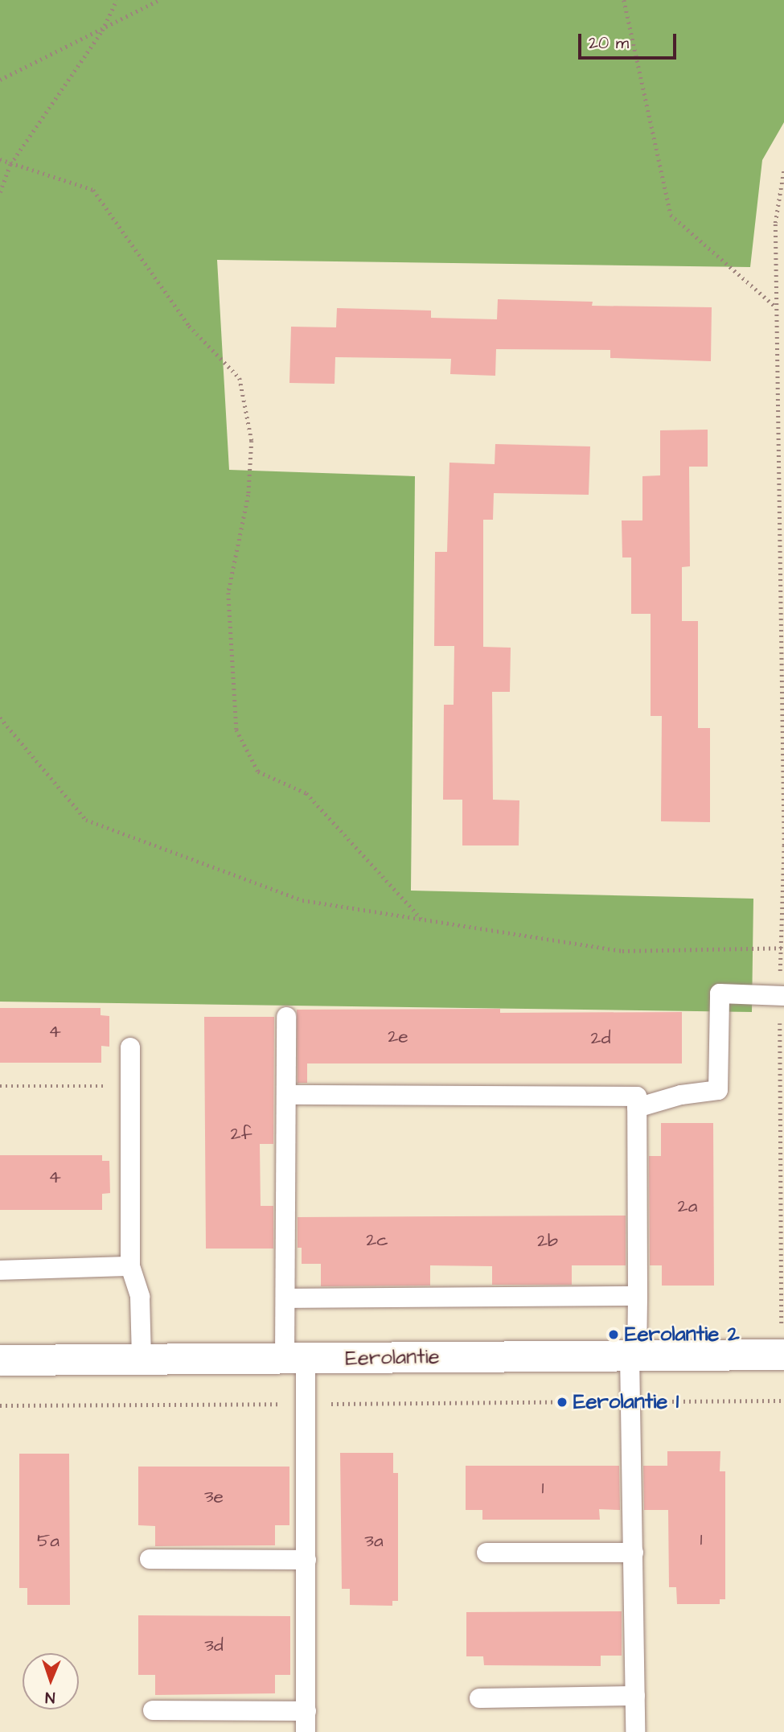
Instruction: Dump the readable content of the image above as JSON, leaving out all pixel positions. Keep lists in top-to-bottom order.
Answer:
{
  "streets": {
    "street": ["Eerolantie"]
  },
  "places": ["Eerolantie 2", "Eerolantie 1"],
  "house_numbers": [
    "4",
    "2e",
    "2d",
    "2f",
    "4",
    "2a",
    "2c",
    "2b",
    "1",
    "3e",
    "1",
    "5a",
    "3a",
    "3d"
  ],
  "scale_bar": "20 m",
  "north": "bottom"
}
